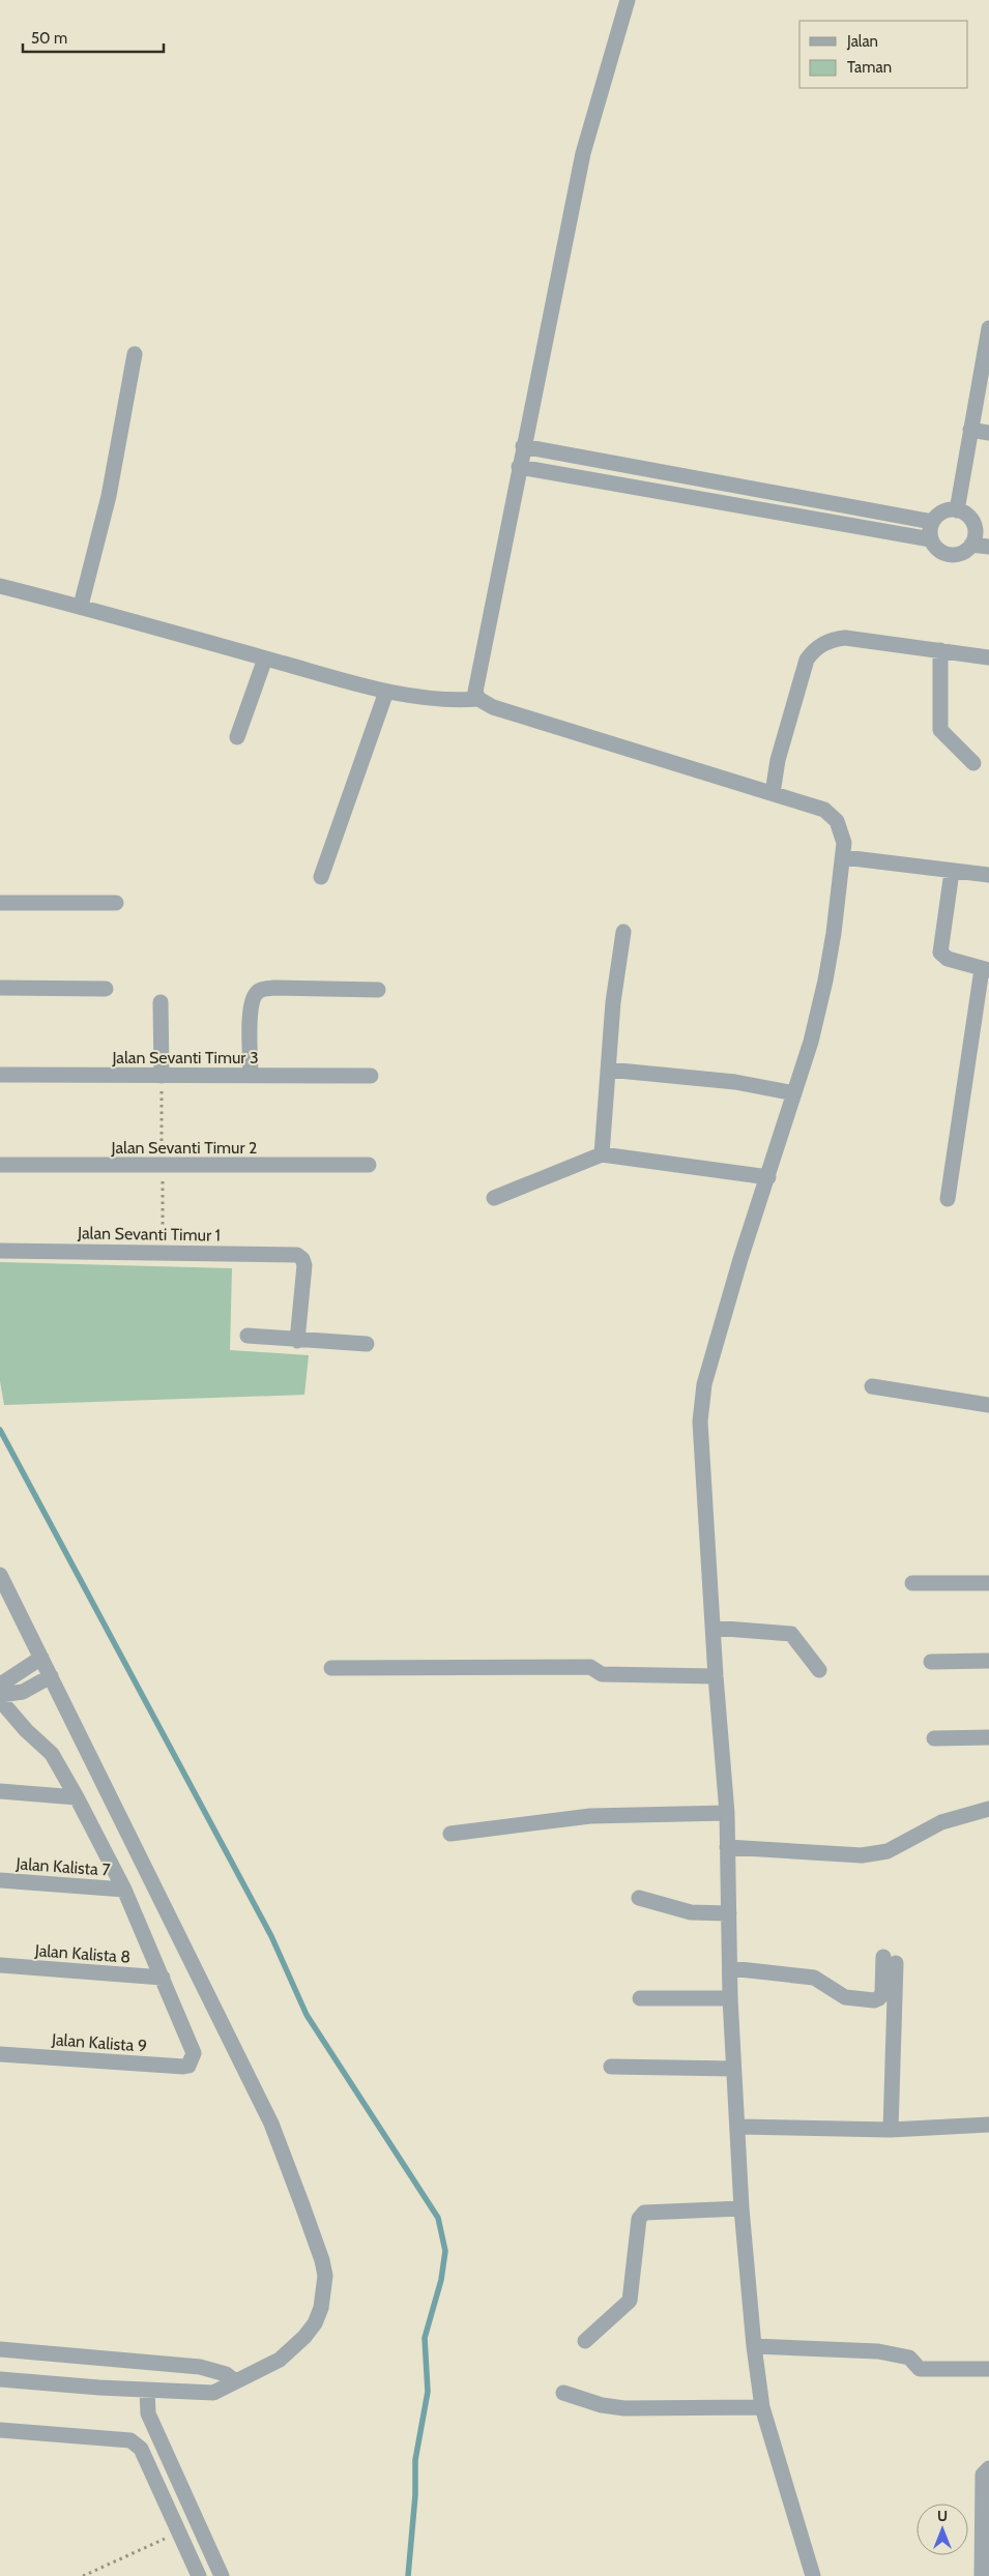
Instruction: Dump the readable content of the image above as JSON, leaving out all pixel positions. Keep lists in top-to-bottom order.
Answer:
{
  "streets": {
    "street": [
      "Jalan Sevanti Timur 3",
      "Jalan Sevanti Timur 2",
      "Jalan Sevanti Timur 1",
      "Jalan Kalista 7",
      "Jalan Kalista 8",
      "Jalan Kalista 9"
    ]
  },
  "crossings": [
    ["Jalan Kalista 8", "Jalan Kalista 9"]
  ],
  "legend": ["Jalan", "Taman"],
  "scale_bar": "50 m",
  "north": "top"
}
